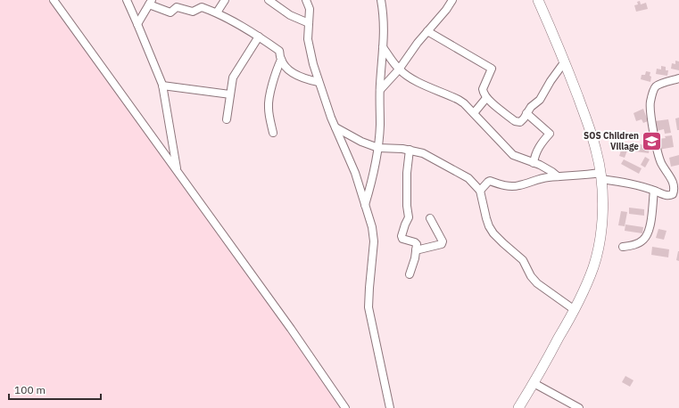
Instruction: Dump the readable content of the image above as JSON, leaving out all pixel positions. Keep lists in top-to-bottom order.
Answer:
{
  "places": {
    "school or university": ["SOS Children Village"]
  },
  "scale_bar": "100 m"
}
